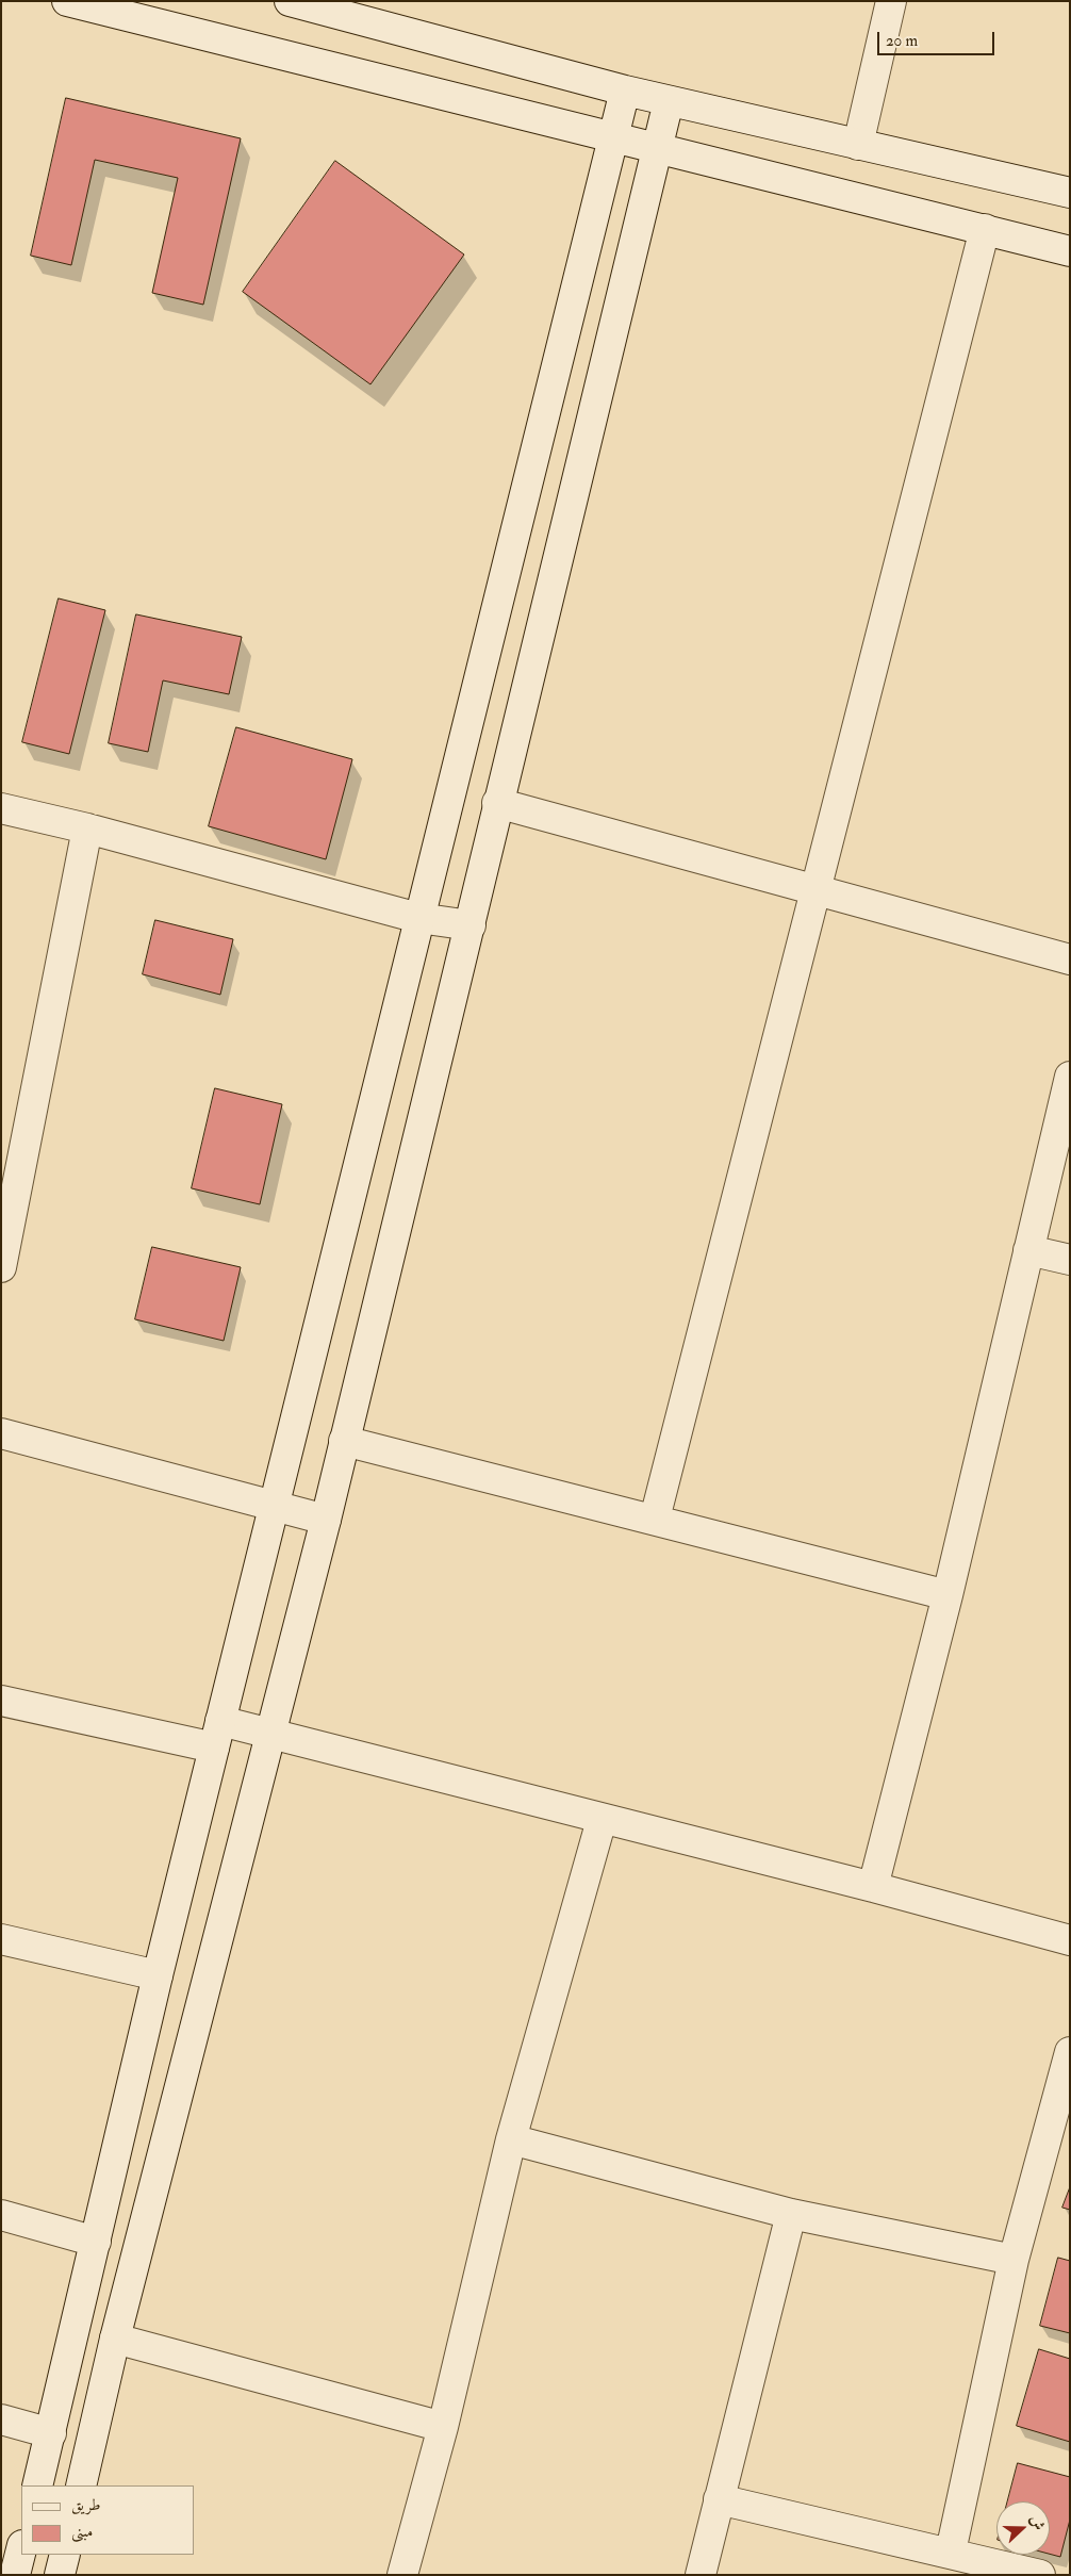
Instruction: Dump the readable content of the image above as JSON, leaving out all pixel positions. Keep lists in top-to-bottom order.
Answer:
{
  "legend": ["طريق", "مبنى"],
  "scale_bar": "20 m",
  "north": "right"
}
